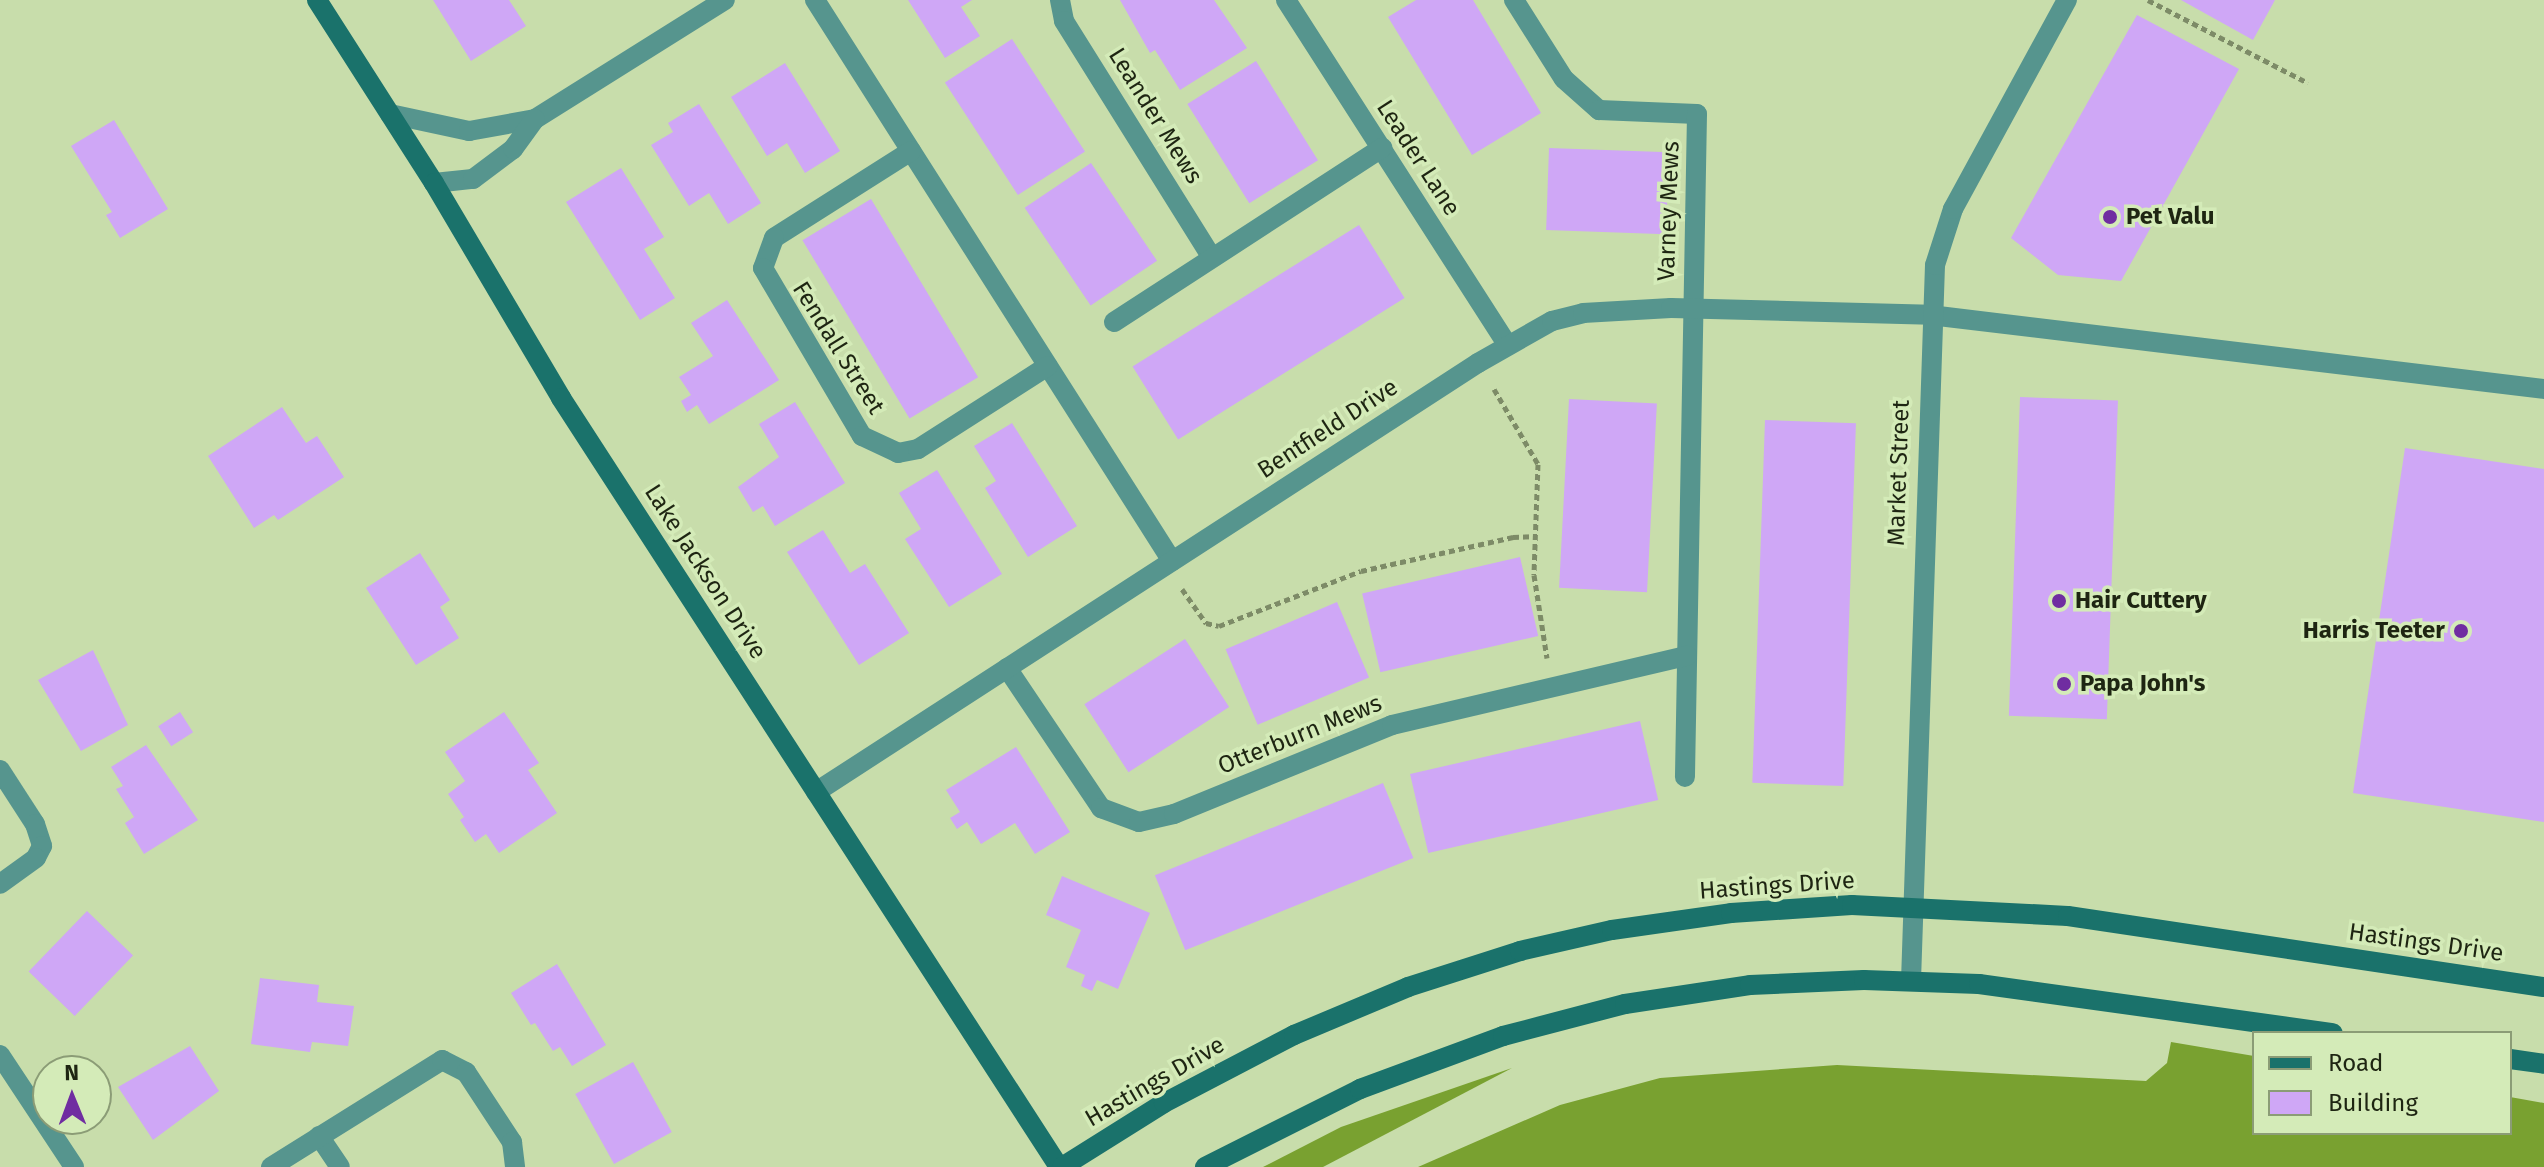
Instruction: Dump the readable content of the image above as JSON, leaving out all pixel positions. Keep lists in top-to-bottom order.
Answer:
{
  "streets": {
    "street": [
      "Leander Mews",
      "Leader Lane",
      "Varney Mews",
      "Fendall Street",
      "Bentfield Drive",
      "Market Street",
      "Lake Jackson Drive",
      "Otterburn Mews",
      "Hastings Drive"
    ]
  },
  "crossings": [
    ["Leader Lane", "Bentfield Drive"],
    ["Varney Mews", "Bentfield Drive"],
    ["Bentfield Drive", "Market Street"],
    ["Bentfield Drive", "Lake Jackson Drive"],
    ["Bentfield Drive", "Otterburn Mews"],
    ["Market Street", "Hastings Drive"],
    ["Lake Jackson Drive", "Hastings Drive"]
  ],
  "places": [
    "Pet Valu",
    "Hair Cuttery",
    "Harris Teeter",
    "Papa John's"
  ],
  "legend": ["Road", "Building"],
  "north": "top"
}
